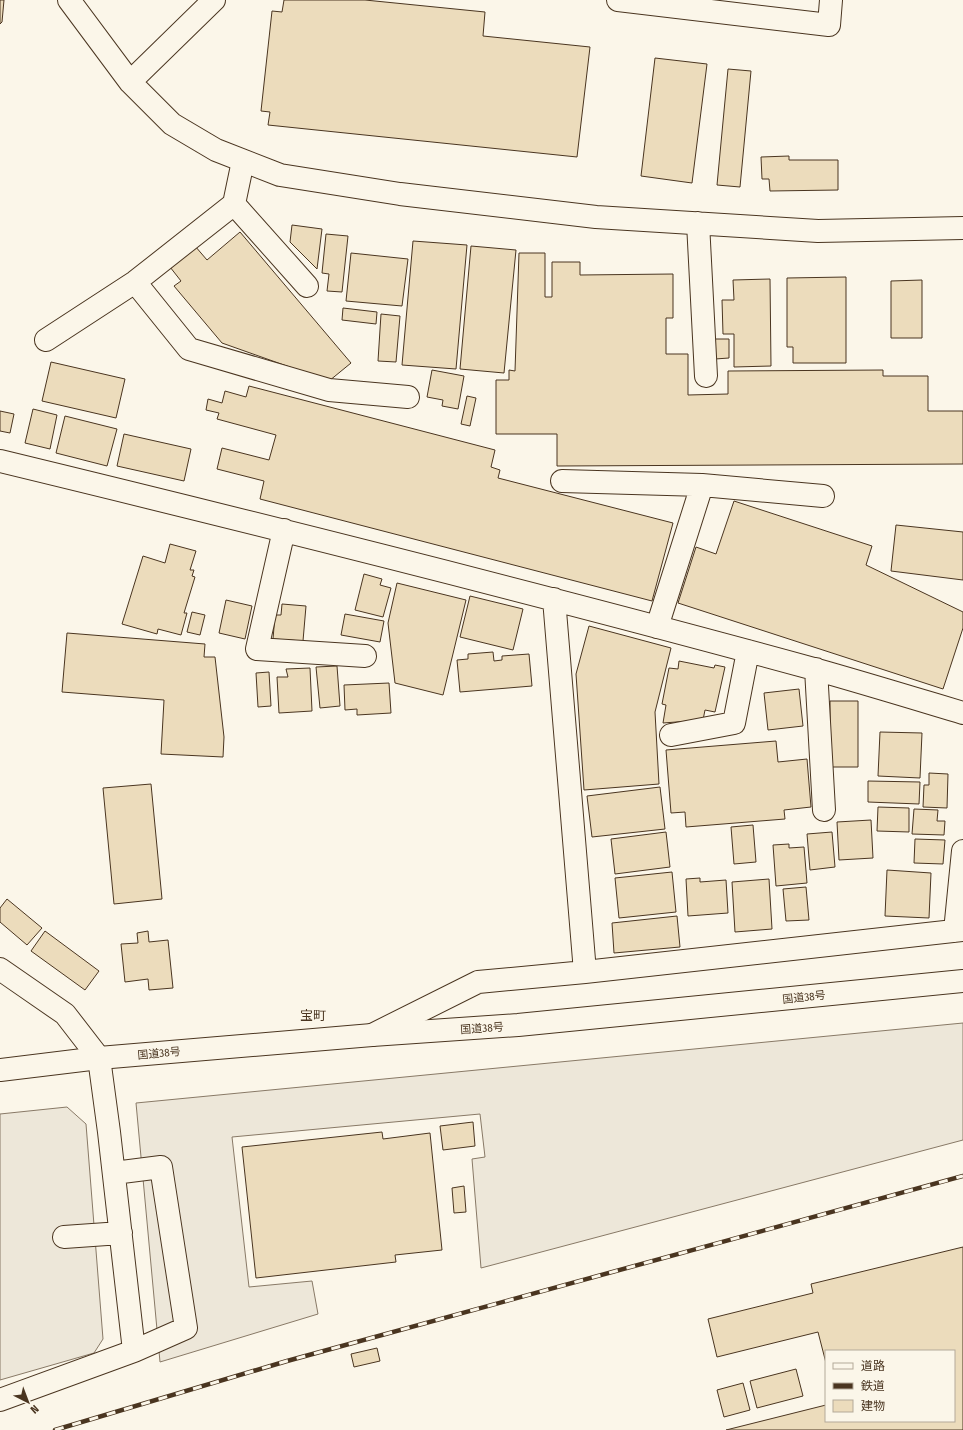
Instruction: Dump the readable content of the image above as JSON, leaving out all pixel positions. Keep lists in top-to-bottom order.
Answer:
{
  "streets": {
    "main road": ["国道38号"]
  },
  "districts": ["宝町"],
  "legend": ["道路", "鉄道", "建物"],
  "north": "bottom right"
}
